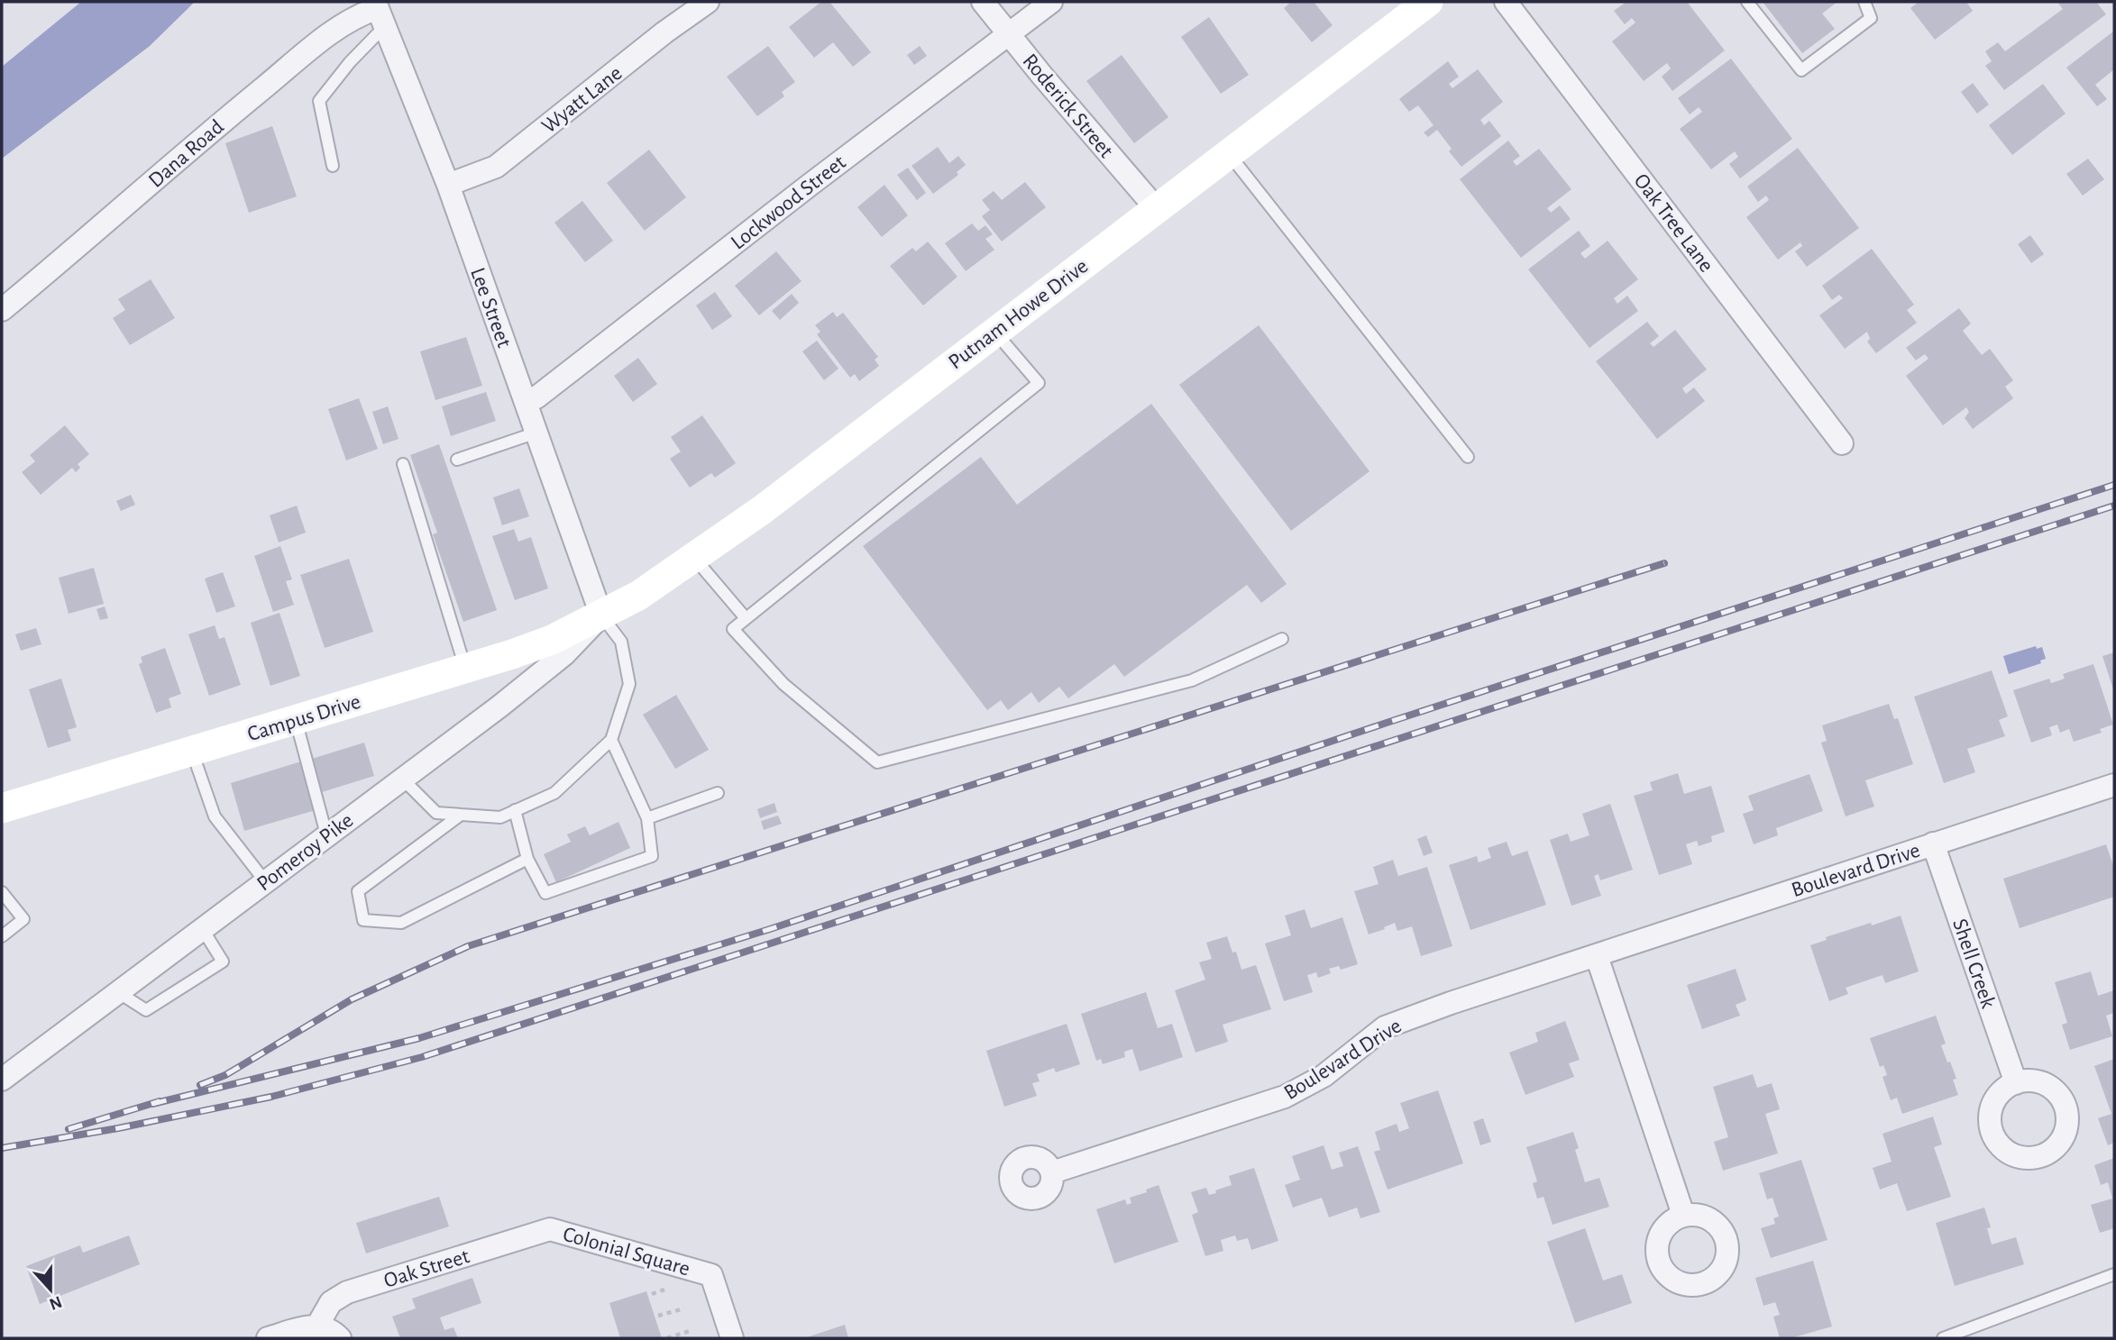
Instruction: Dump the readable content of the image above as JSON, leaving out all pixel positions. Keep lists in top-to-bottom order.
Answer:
{
  "streets": {
    "street": [
      "Wyatt Lane",
      "Roderick Street",
      "Dana Road",
      "Lockwood Street",
      "Oak Tree Lane",
      "Lee Street",
      "Putnam Howe Drive",
      "Campus Drive",
      "Pomeroy Pike",
      "Boulevard Drive",
      "Shell Creek",
      "Colonial Square",
      "Oak Street"
    ]
  },
  "crossings": [
    ["Wyatt Lane", "Lee Street"],
    ["Roderick Street", "Lockwood Street"],
    ["Roderick Street", "Putnam Howe Drive"],
    ["Dana Road", "Lee Street"],
    ["Lockwood Street", "Lee Street"],
    ["Lee Street", "Putnam Howe Drive"],
    ["Lee Street", "Campus Drive"],
    ["Lee Street", "Pomeroy Pike"],
    ["Putnam Howe Drive", "Campus Drive"],
    ["Putnam Howe Drive", "Pomeroy Pike"],
    ["Campus Drive", "Pomeroy Pike"],
    ["Boulevard Drive", "Shell Creek"],
    ["Colonial Square", "Oak Street"]
  ],
  "north": "bottom"
}
